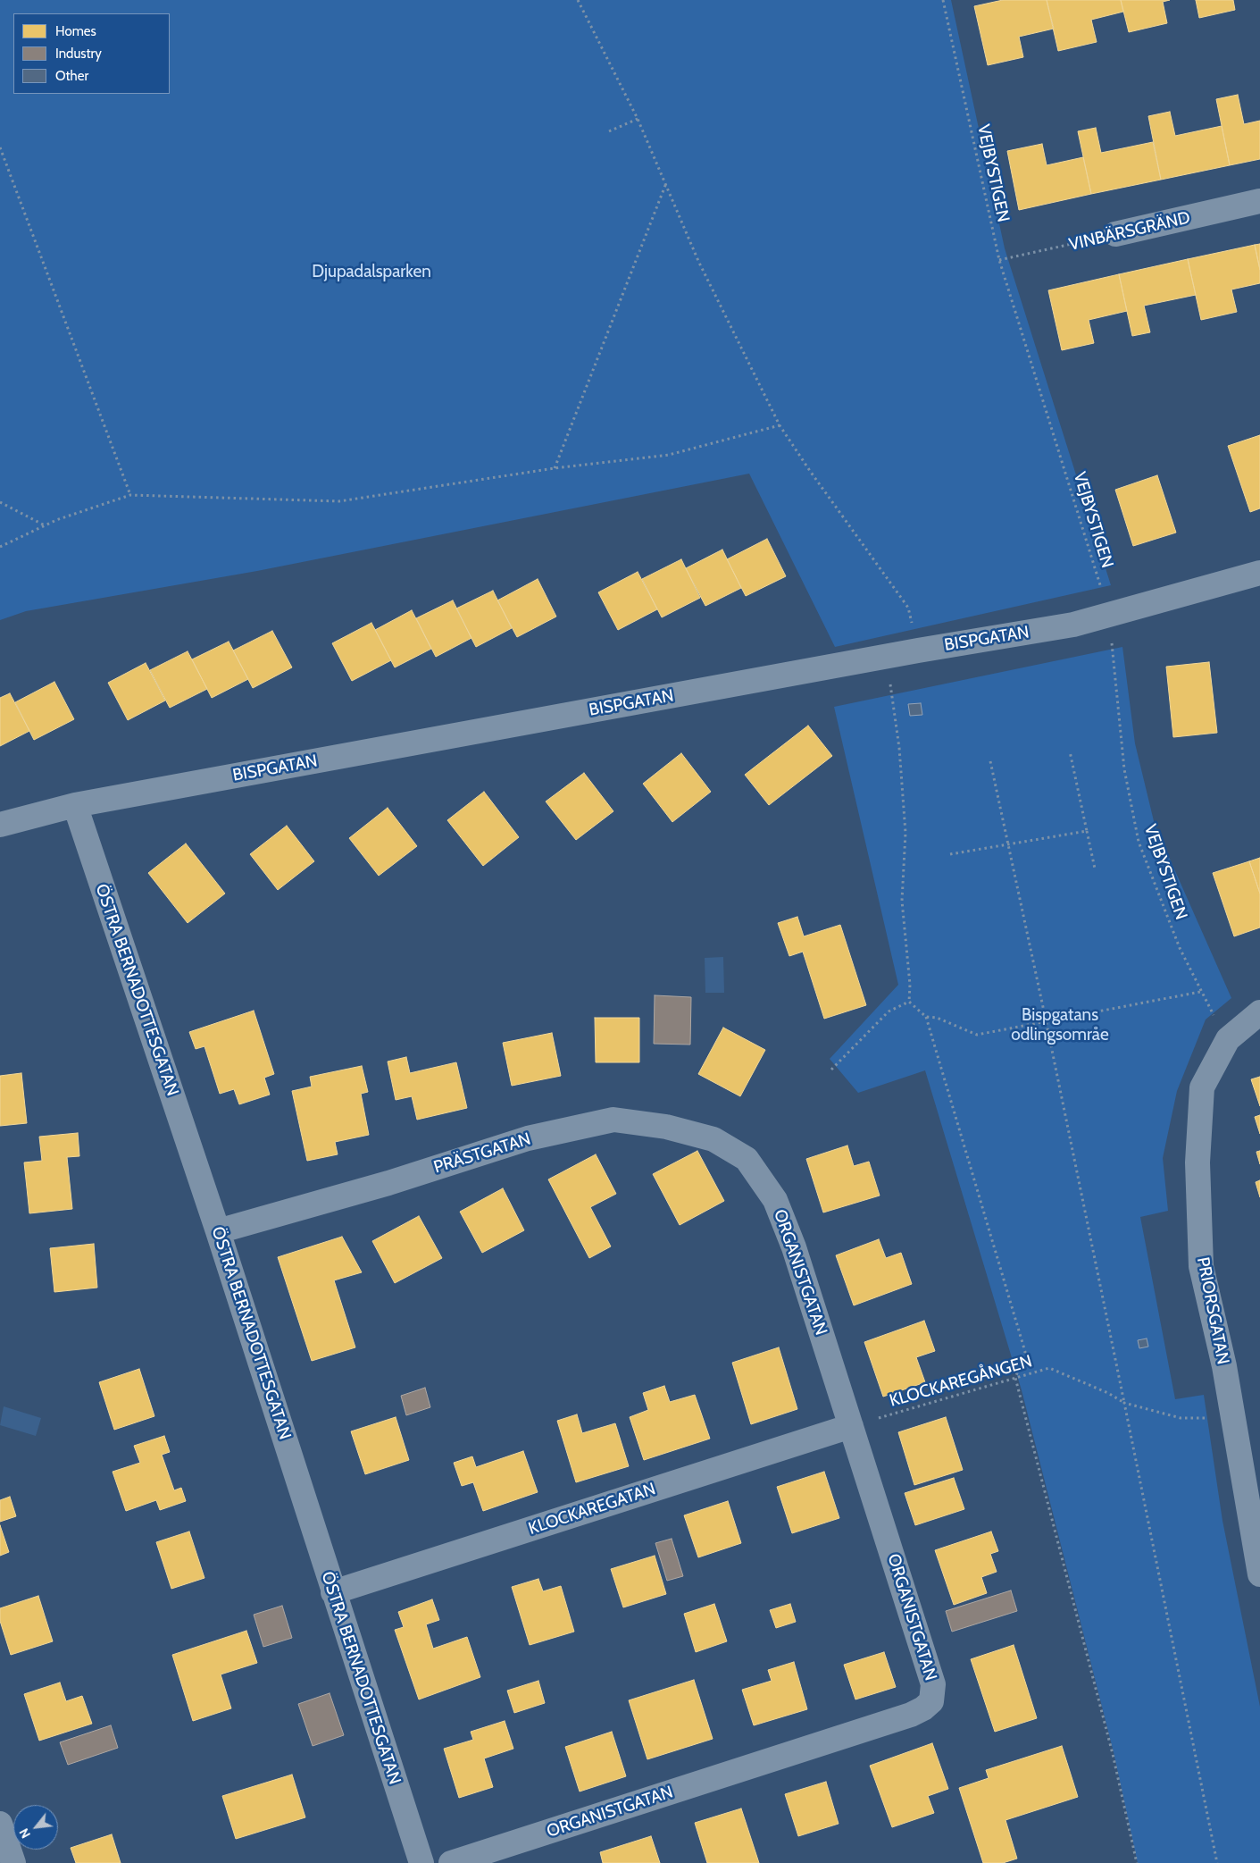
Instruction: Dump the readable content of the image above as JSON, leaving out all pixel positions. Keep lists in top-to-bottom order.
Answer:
{
  "streets": {
    "street": [
      "VINBÄRSGRÄND",
      "BISPGATAN",
      "ÖSTRA BERNADOTTESGATAN",
      "PRÄSTGATAN",
      "ORGANISTGATAN",
      "PRIORSGATAN",
      "KLOCKAREGATAN"
    ],
    "path": ["VEJBYSTIGEN", "KLOCKAREGÅNGEN"]
  },
  "crossings": [
    ["VEJBYSTIGEN", "VINBÄRSGRÄND"],
    ["VEJBYSTIGEN", "BISPGATAN"],
    ["VEJBYSTIGEN", "PRIORSGATAN"],
    ["BISPGATAN", "ÖSTRA BERNADOTTESGATAN"],
    ["ÖSTRA BERNADOTTESGATAN", "PRÄSTGATAN"],
    ["ÖSTRA BERNADOTTESGATAN", "KLOCKAREGATAN"],
    ["PRÄSTGATAN", "ORGANISTGATAN"],
    ["ORGANISTGATAN", "KLOCKAREGÅNGEN"],
    ["ORGANISTGATAN", "KLOCKAREGATAN"],
    ["PRIORSGATAN", "KLOCKAREGÅNGEN"],
    ["KLOCKAREGÅNGEN", "KLOCKAREGATAN"]
  ],
  "parks": ["Djupadalsparken", "Bispgatans odlingsområe"],
  "legend": ["Homes", "Industry", "Other"],
  "north": "bottom left"
}
